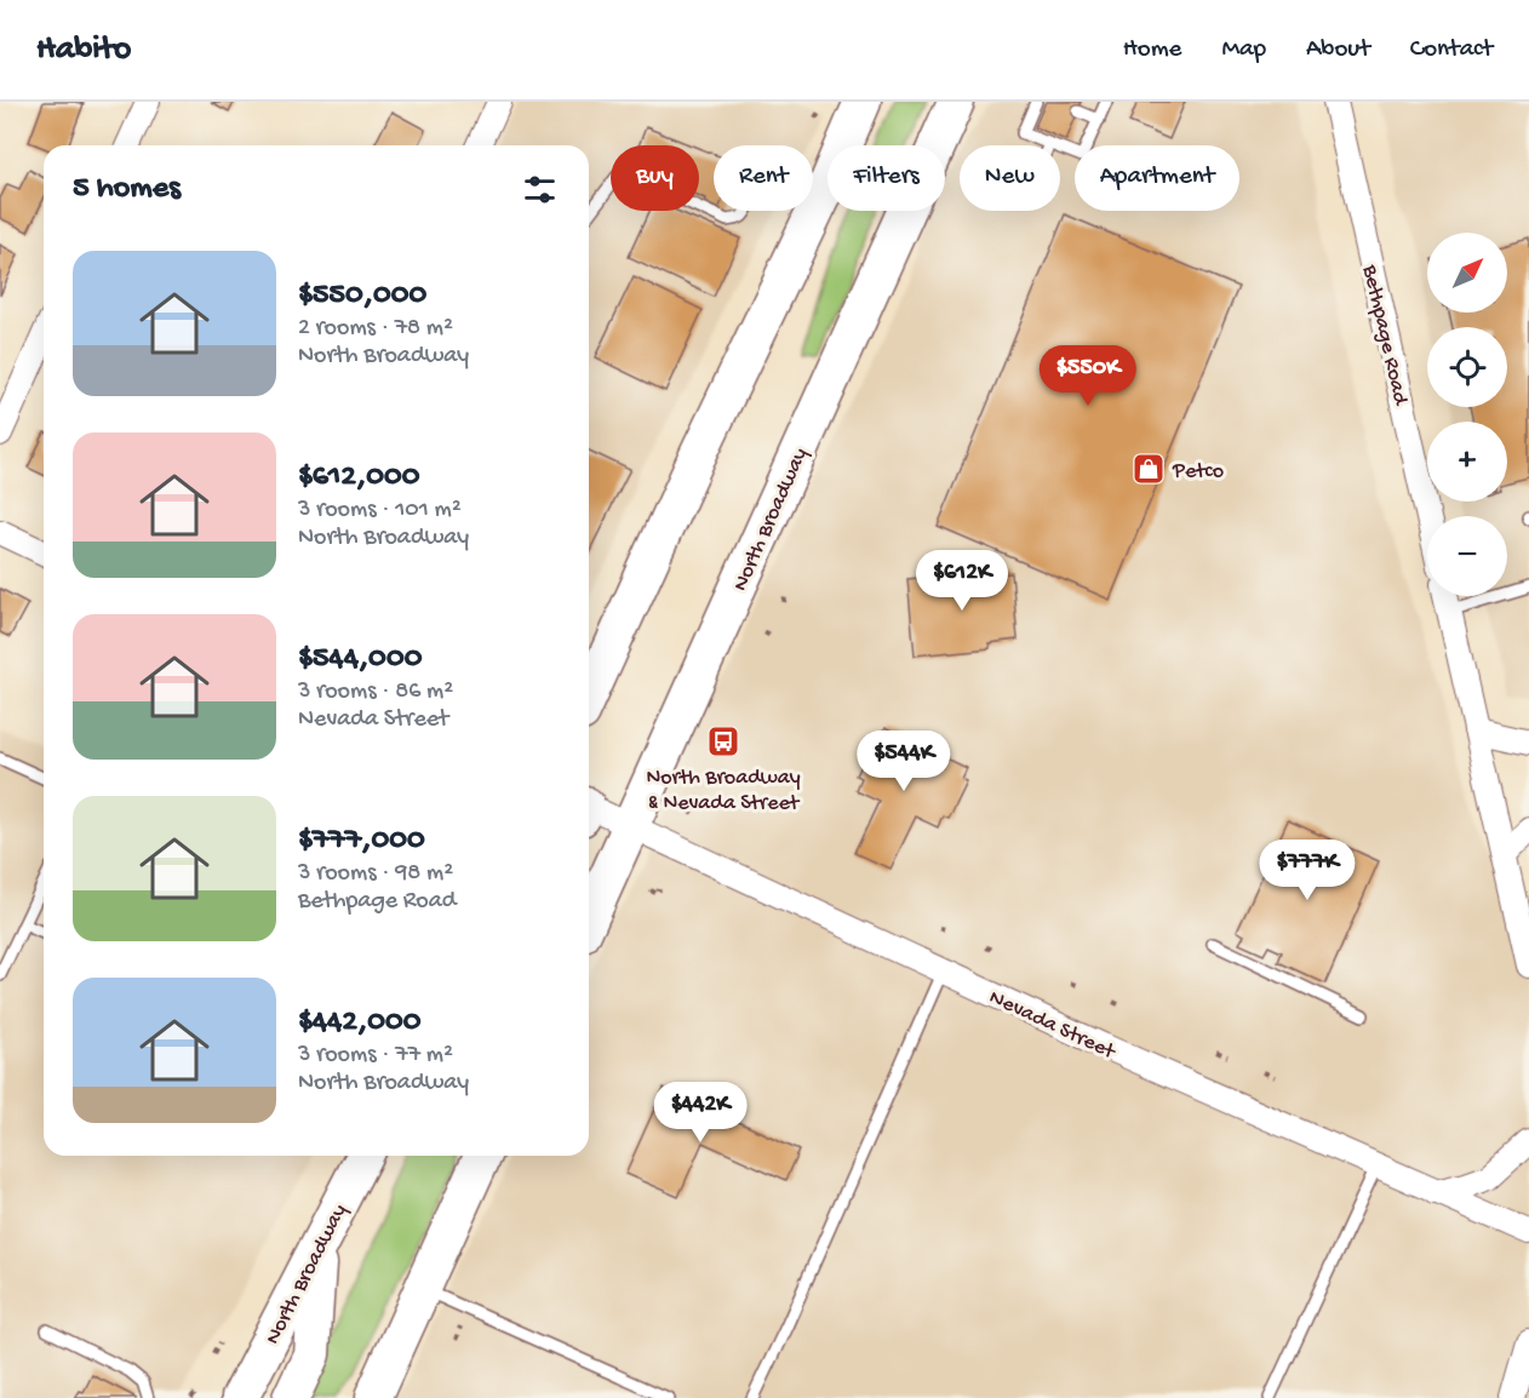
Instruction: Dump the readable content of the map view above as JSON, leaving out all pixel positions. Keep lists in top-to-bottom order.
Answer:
{
  "streets": {
    "main road": ["North Broadway"],
    "street": ["Bethpage Road", "Nevada Street"]
  },
  "crossings": [
    ["North Broadway", "Nevada Street"]
  ],
  "places": {
    "shop": ["Petco"],
    "bus stop": ["North Broadway & Nevada Street"]
  },
  "north": "top right",
  "page": {
    "header": "Habito",
    "nav": [
      "Home",
      "Map",
      "About",
      "Contact"
    ],
    "chip": [
      "Buy",
      "Rent",
      "Filters",
      "New",
      "Apartment"
    ],
    "heading": "5 homes",
    "map_buttons": ["+", "−"],
    "list": [
      {
        "name": "$550,000",
        "note": "2 rooms · 78 m² · North Broadway"
      },
      {
        "name": "$612,000",
        "note": "3 rooms · 101 m² · North Broadway"
      },
      {
        "name": "$544,000",
        "note": "3 rooms · 86 m² · Nevada Street"
      },
      {
        "name": "$777,000",
        "note": "3 rooms · 98 m² · Bethpage Road"
      },
      {
        "name": "$442,000",
        "note": "3 rooms · 77 m² · North Broadway"
      }
    ],
    "price": [
      "$550K",
      "$612K",
      "$544K",
      "$777K",
      "$442K"
    ]
  }
}
